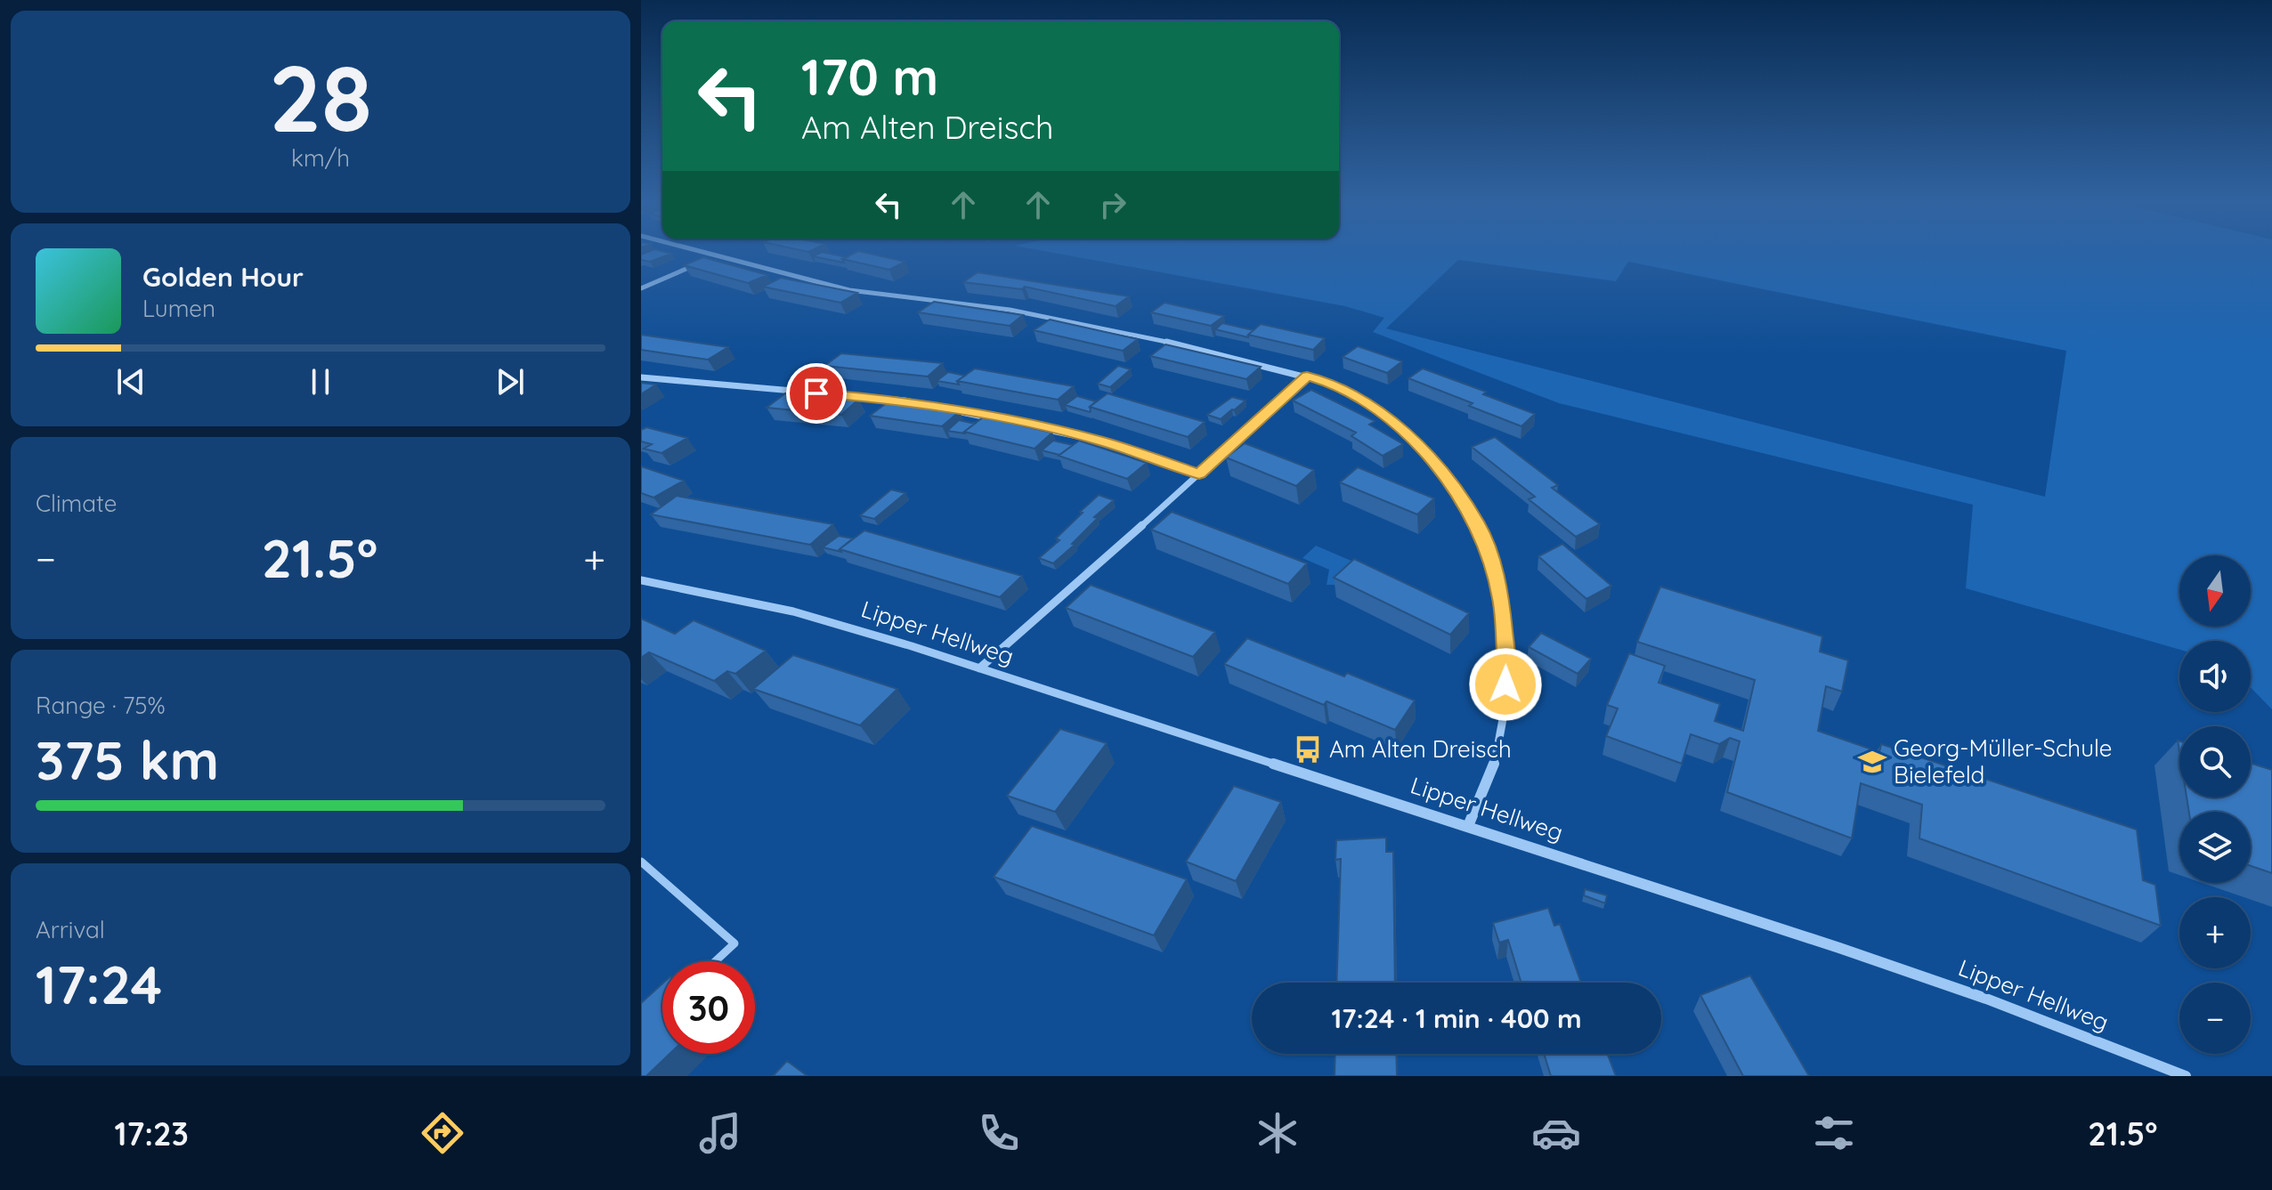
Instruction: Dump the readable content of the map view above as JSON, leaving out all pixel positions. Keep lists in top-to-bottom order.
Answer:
{
  "streets": {
    "street": ["Lipper Hellweg"]
  },
  "places": {
    "bus stop": ["Am Alten Dreisch"],
    "school or university": ["Georg-Müller-Schule Bielefeld"]
  },
  "north": "bottom",
  "page": {
    "tile": [
      ["28", "km/h"],
      "Climate",
      ["Range · 75%", "375 km"],
      ["Arrival", "17:24"]
    ],
    "turn": ["170 m", "Am Alten Dreisch"],
    "song": ["Golden Hour", "Lumen"],
    "heat": ["−", "21.5°", "+"],
    "map_buttons": ["+", "−"],
    "limit": "30",
    "trip": "17:24 · 1 min · 400 m",
    "tabs": ["17:23", "21.5°"]
  }
}
